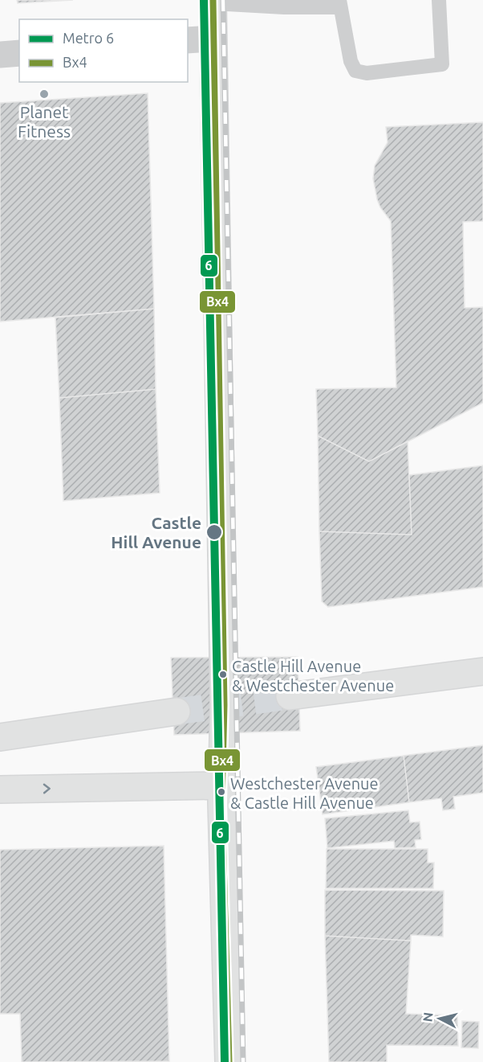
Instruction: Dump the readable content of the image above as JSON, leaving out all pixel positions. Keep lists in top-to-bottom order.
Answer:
{
  "places": [
    "Planet Fitness",
    "Castle Hill Avenue",
    "Castle Hill Avenue & Westchester Avenue",
    "Westchester Avenue & Castle Hill Avenue"
  ],
  "lines": ["metro line 6", "transit line Bx4"],
  "legend": ["Metro 6", "Bx4"],
  "north": "left"
}
